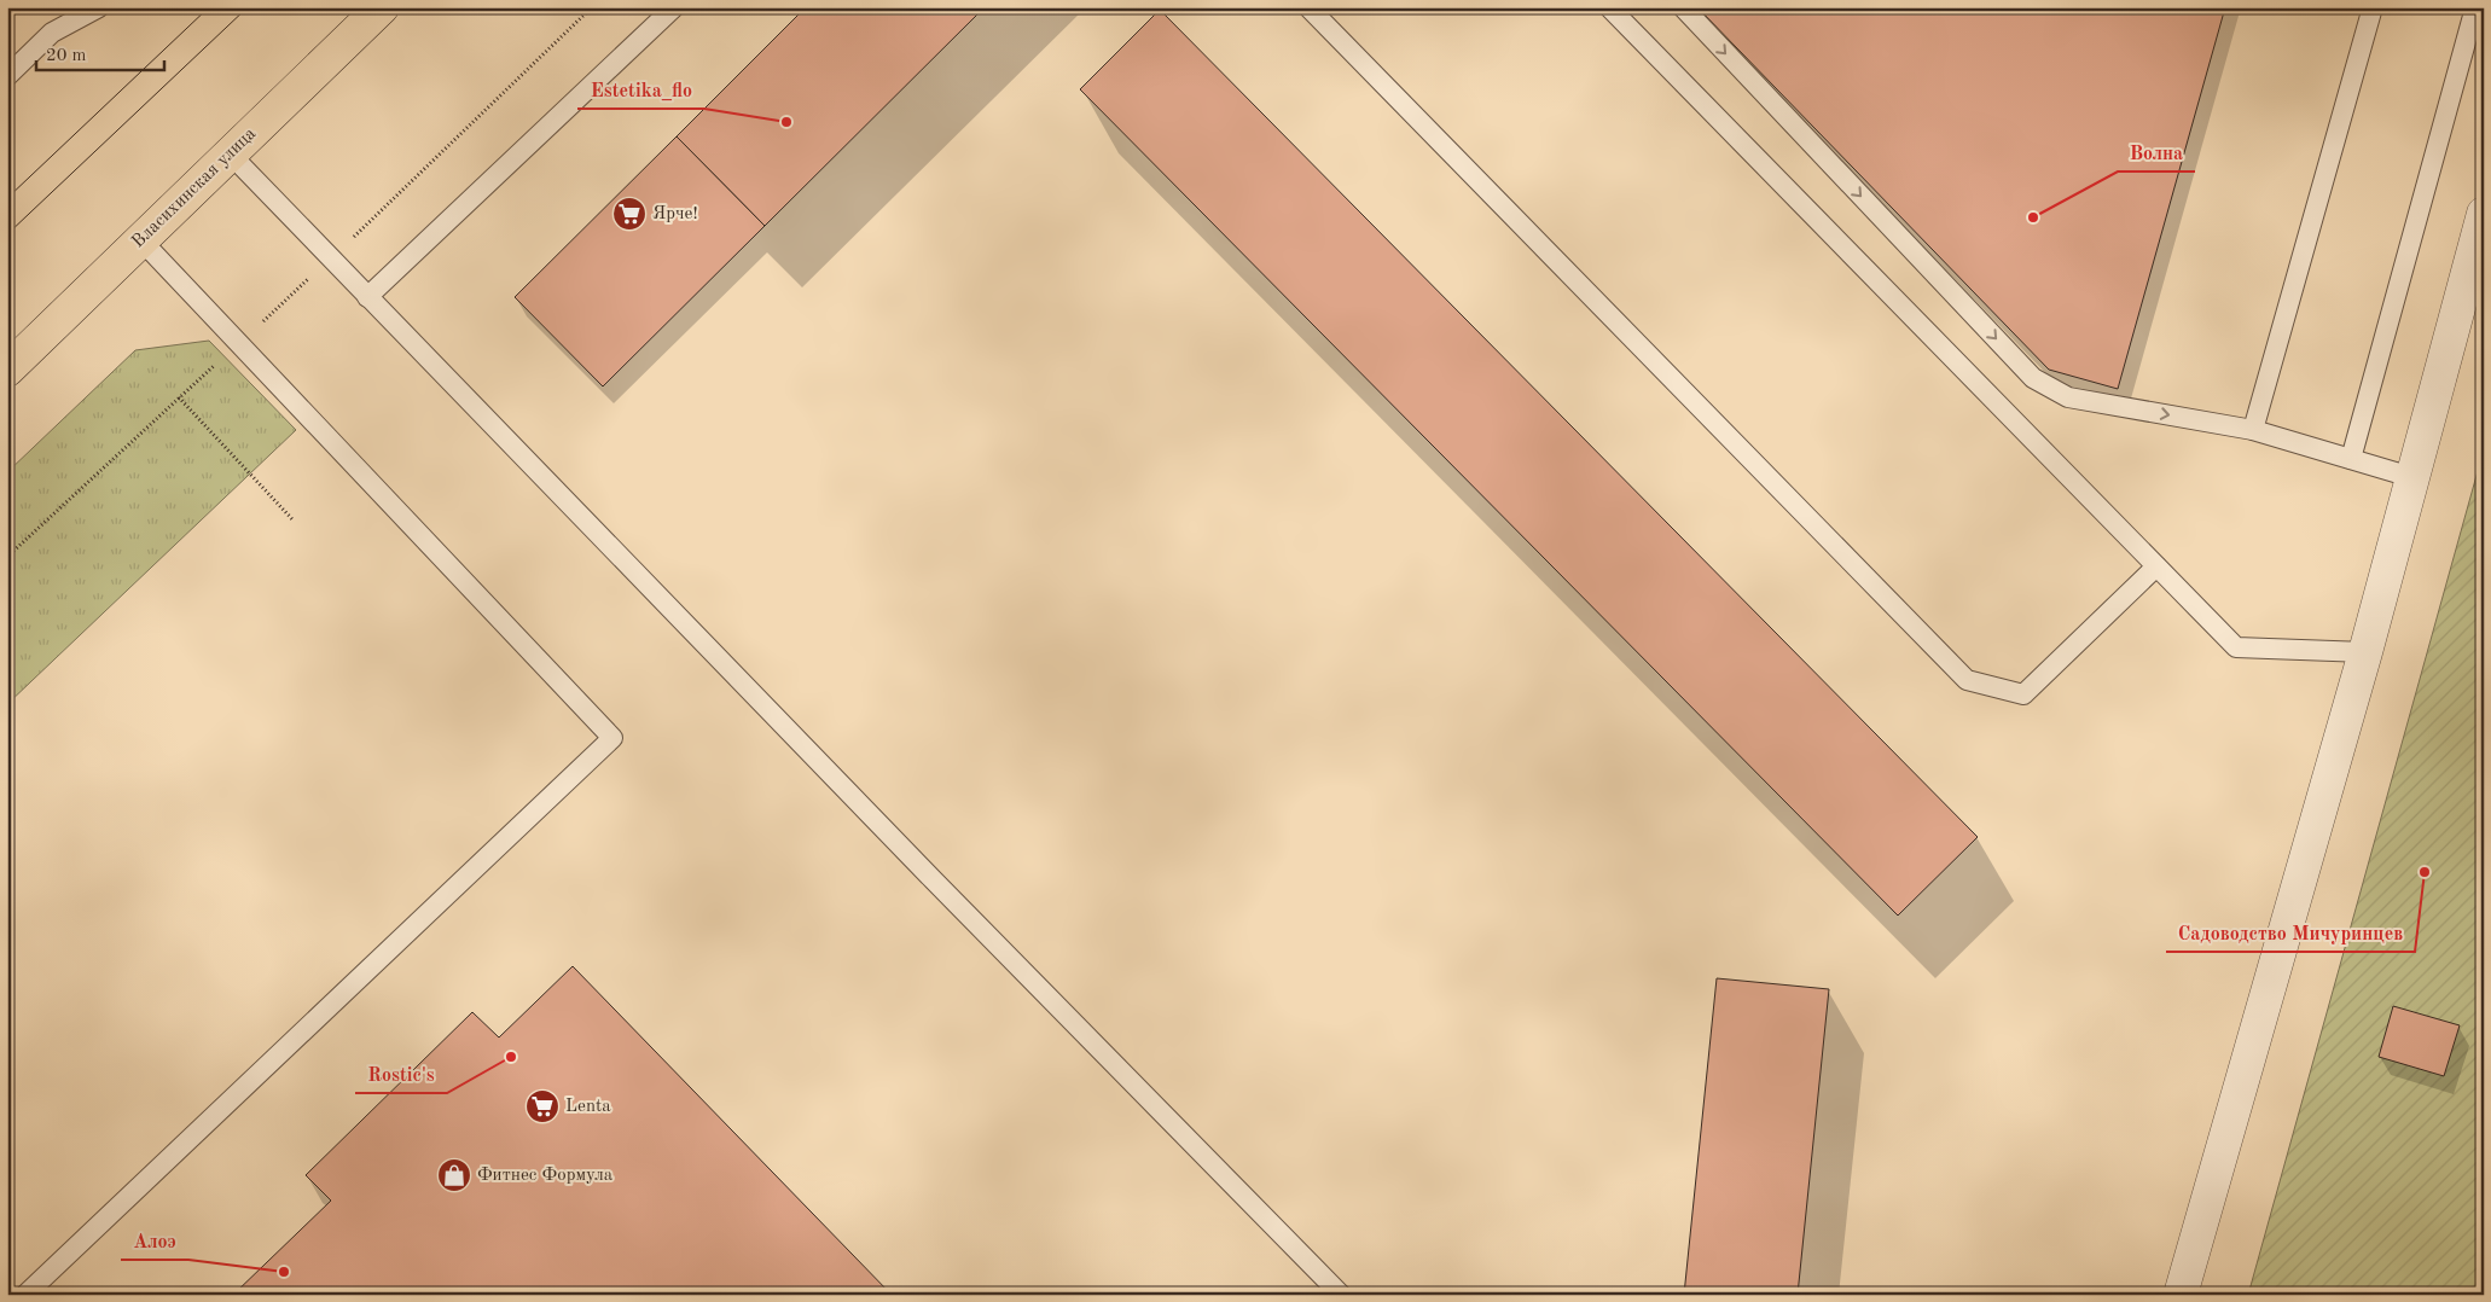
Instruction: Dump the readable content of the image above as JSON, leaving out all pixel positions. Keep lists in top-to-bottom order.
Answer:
{
  "streets": {
    "highway": ["Власихинская улица"]
  },
  "places": {
    "other": [
      "Estetika_flo",
      "Волна",
      "Садоводство Мичуринцев",
      "Rostic's",
      "Алоэ"
    ],
    "supermarket": ["Ярче!", "Lenta"],
    "shop": ["Фитнес Формула"]
  },
  "scale_bar": "20 m"
}
